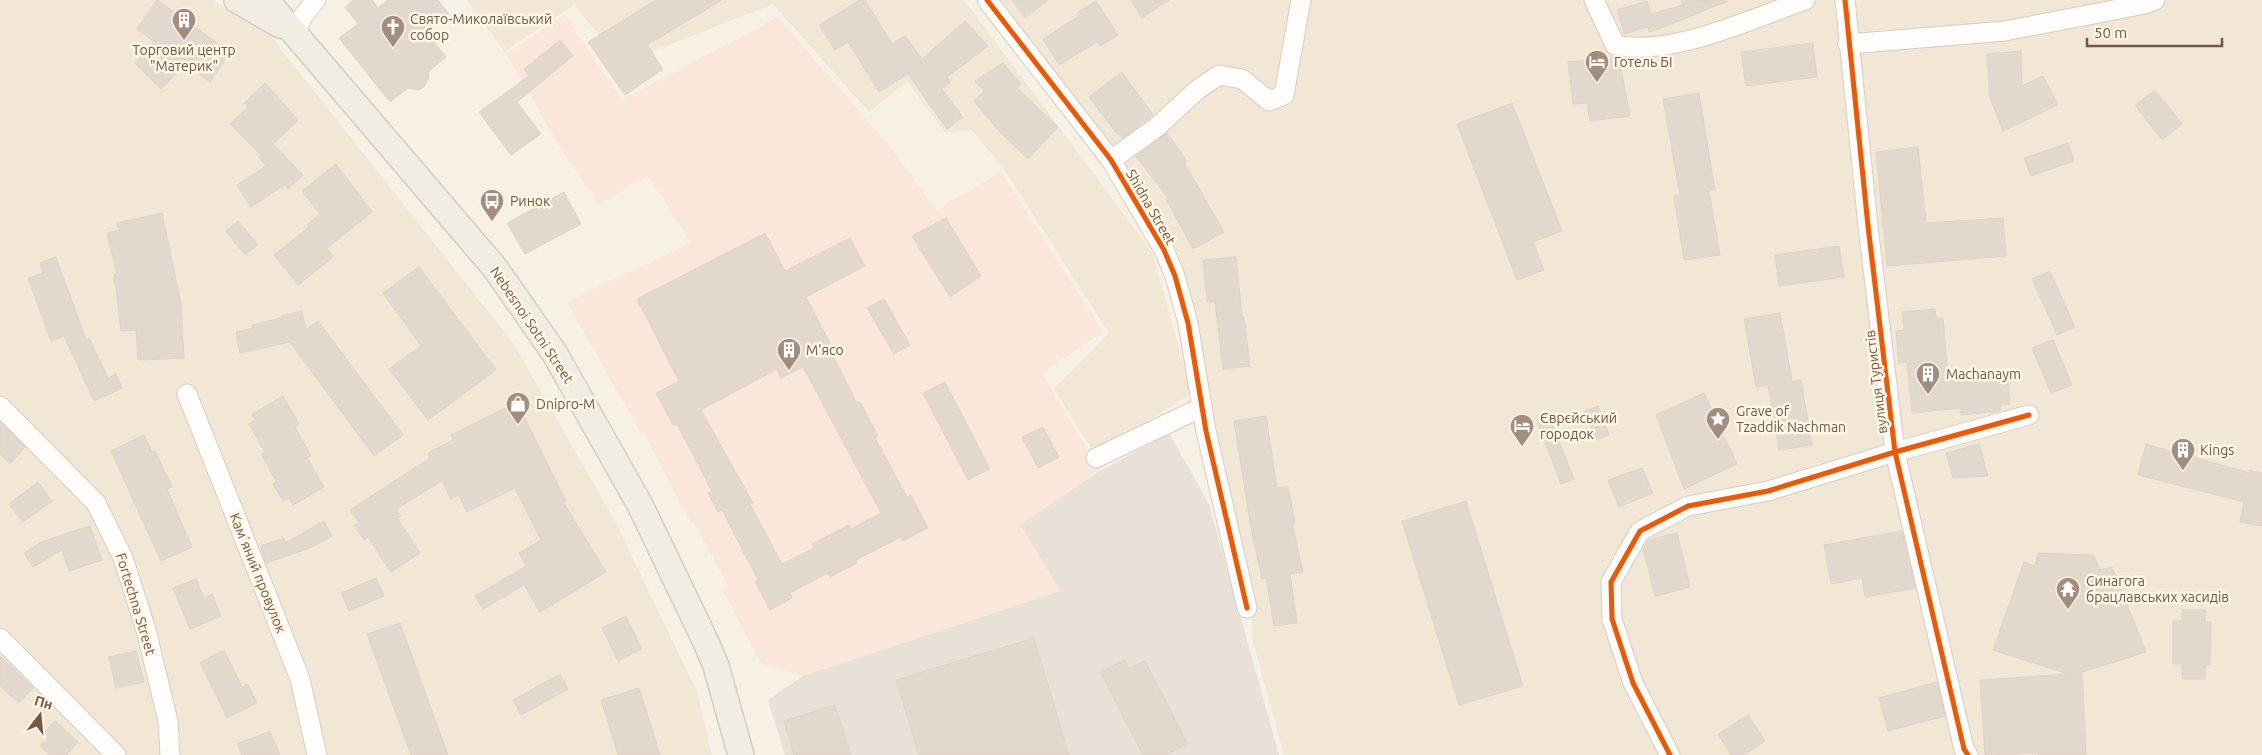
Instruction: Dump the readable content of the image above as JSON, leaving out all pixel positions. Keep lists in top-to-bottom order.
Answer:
{
  "streets": {
    "main road": ["Nebesnoi Sotni Street"],
    "street": [
      "Shidna Street",
      "вулиця Туристів",
      "Камʼяний провулок",
      "Fortechna Street"
    ]
  },
  "places": {
    "building": [
      "Торговий центр \"Материк\"",
      "М'ясо",
      "Machanaym",
      "Kings"
    ],
    "church": ["Свято-Миколаївський собор"],
    "hotel": ["Готель БІ", "Єврєйський городок"],
    "bus stop": ["Ринок"],
    "shop": ["Dnipro-M"],
    "place": ["Grave of Tzaddik Nachman"],
    "temple": ["Синагога брацлавських хасидів"]
  },
  "scale_bar": "50 m",
  "north": "top"
}
